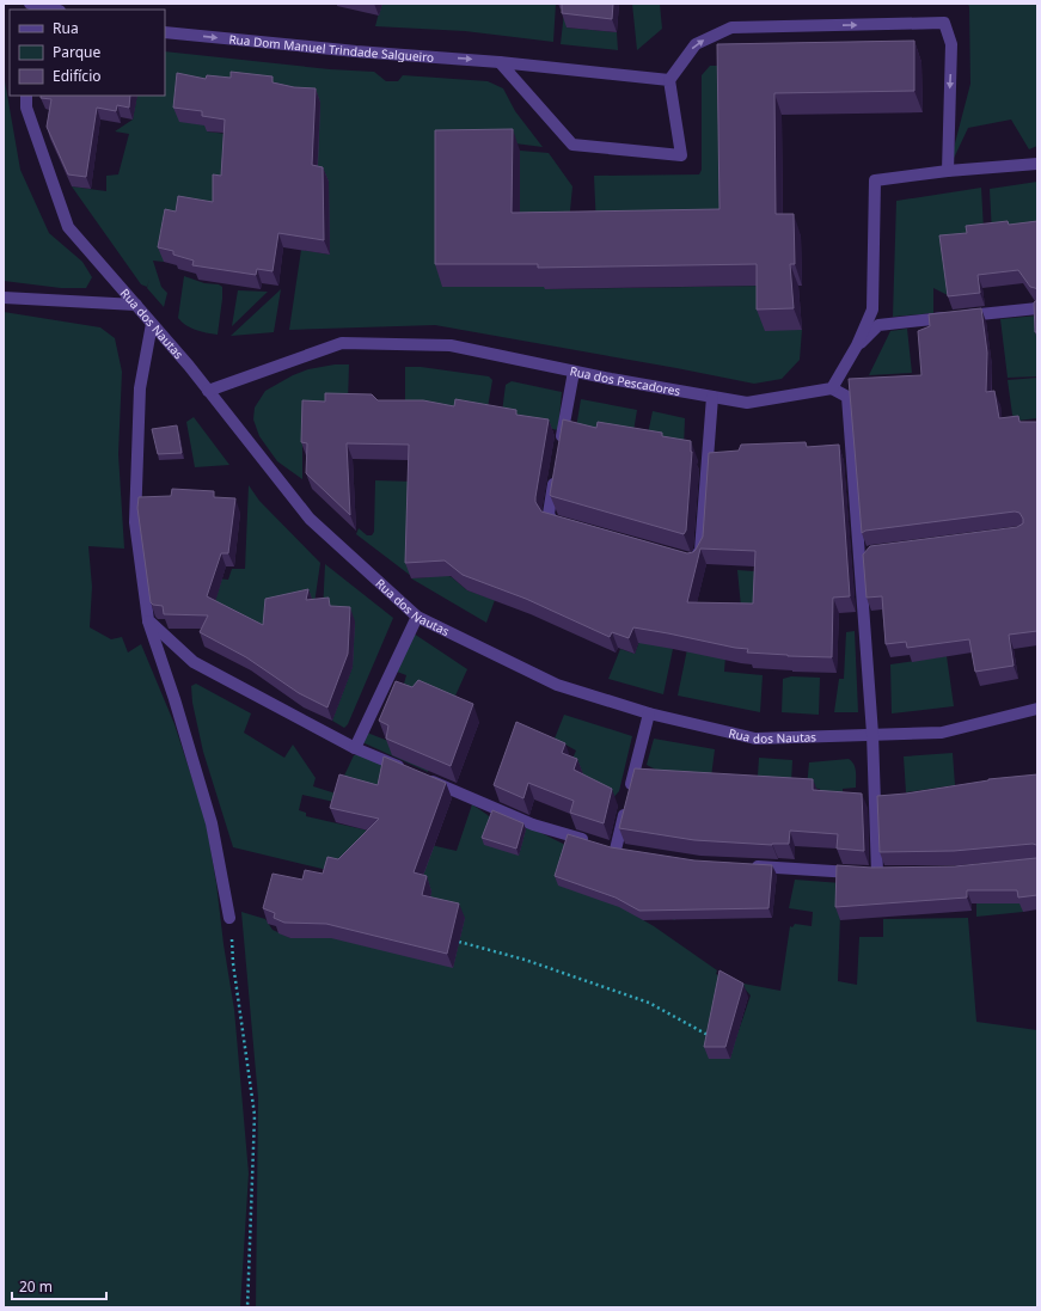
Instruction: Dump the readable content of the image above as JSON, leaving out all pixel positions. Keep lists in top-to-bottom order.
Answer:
{
  "streets": {
    "street": ["Rua Dom Manuel Trindade Salgueiro", "Rua dos Nautas", "Rua dos Pescadores"]
  },
  "crossings": [
    ["Rua dos Nautas", "Rua dos Pescadores"]
  ],
  "one_way": ["Rua Dom Manuel Trindade Salgueiro"],
  "legend": ["Rua", "Parque", "Edifício"],
  "scale_bar": "20 m"
}
